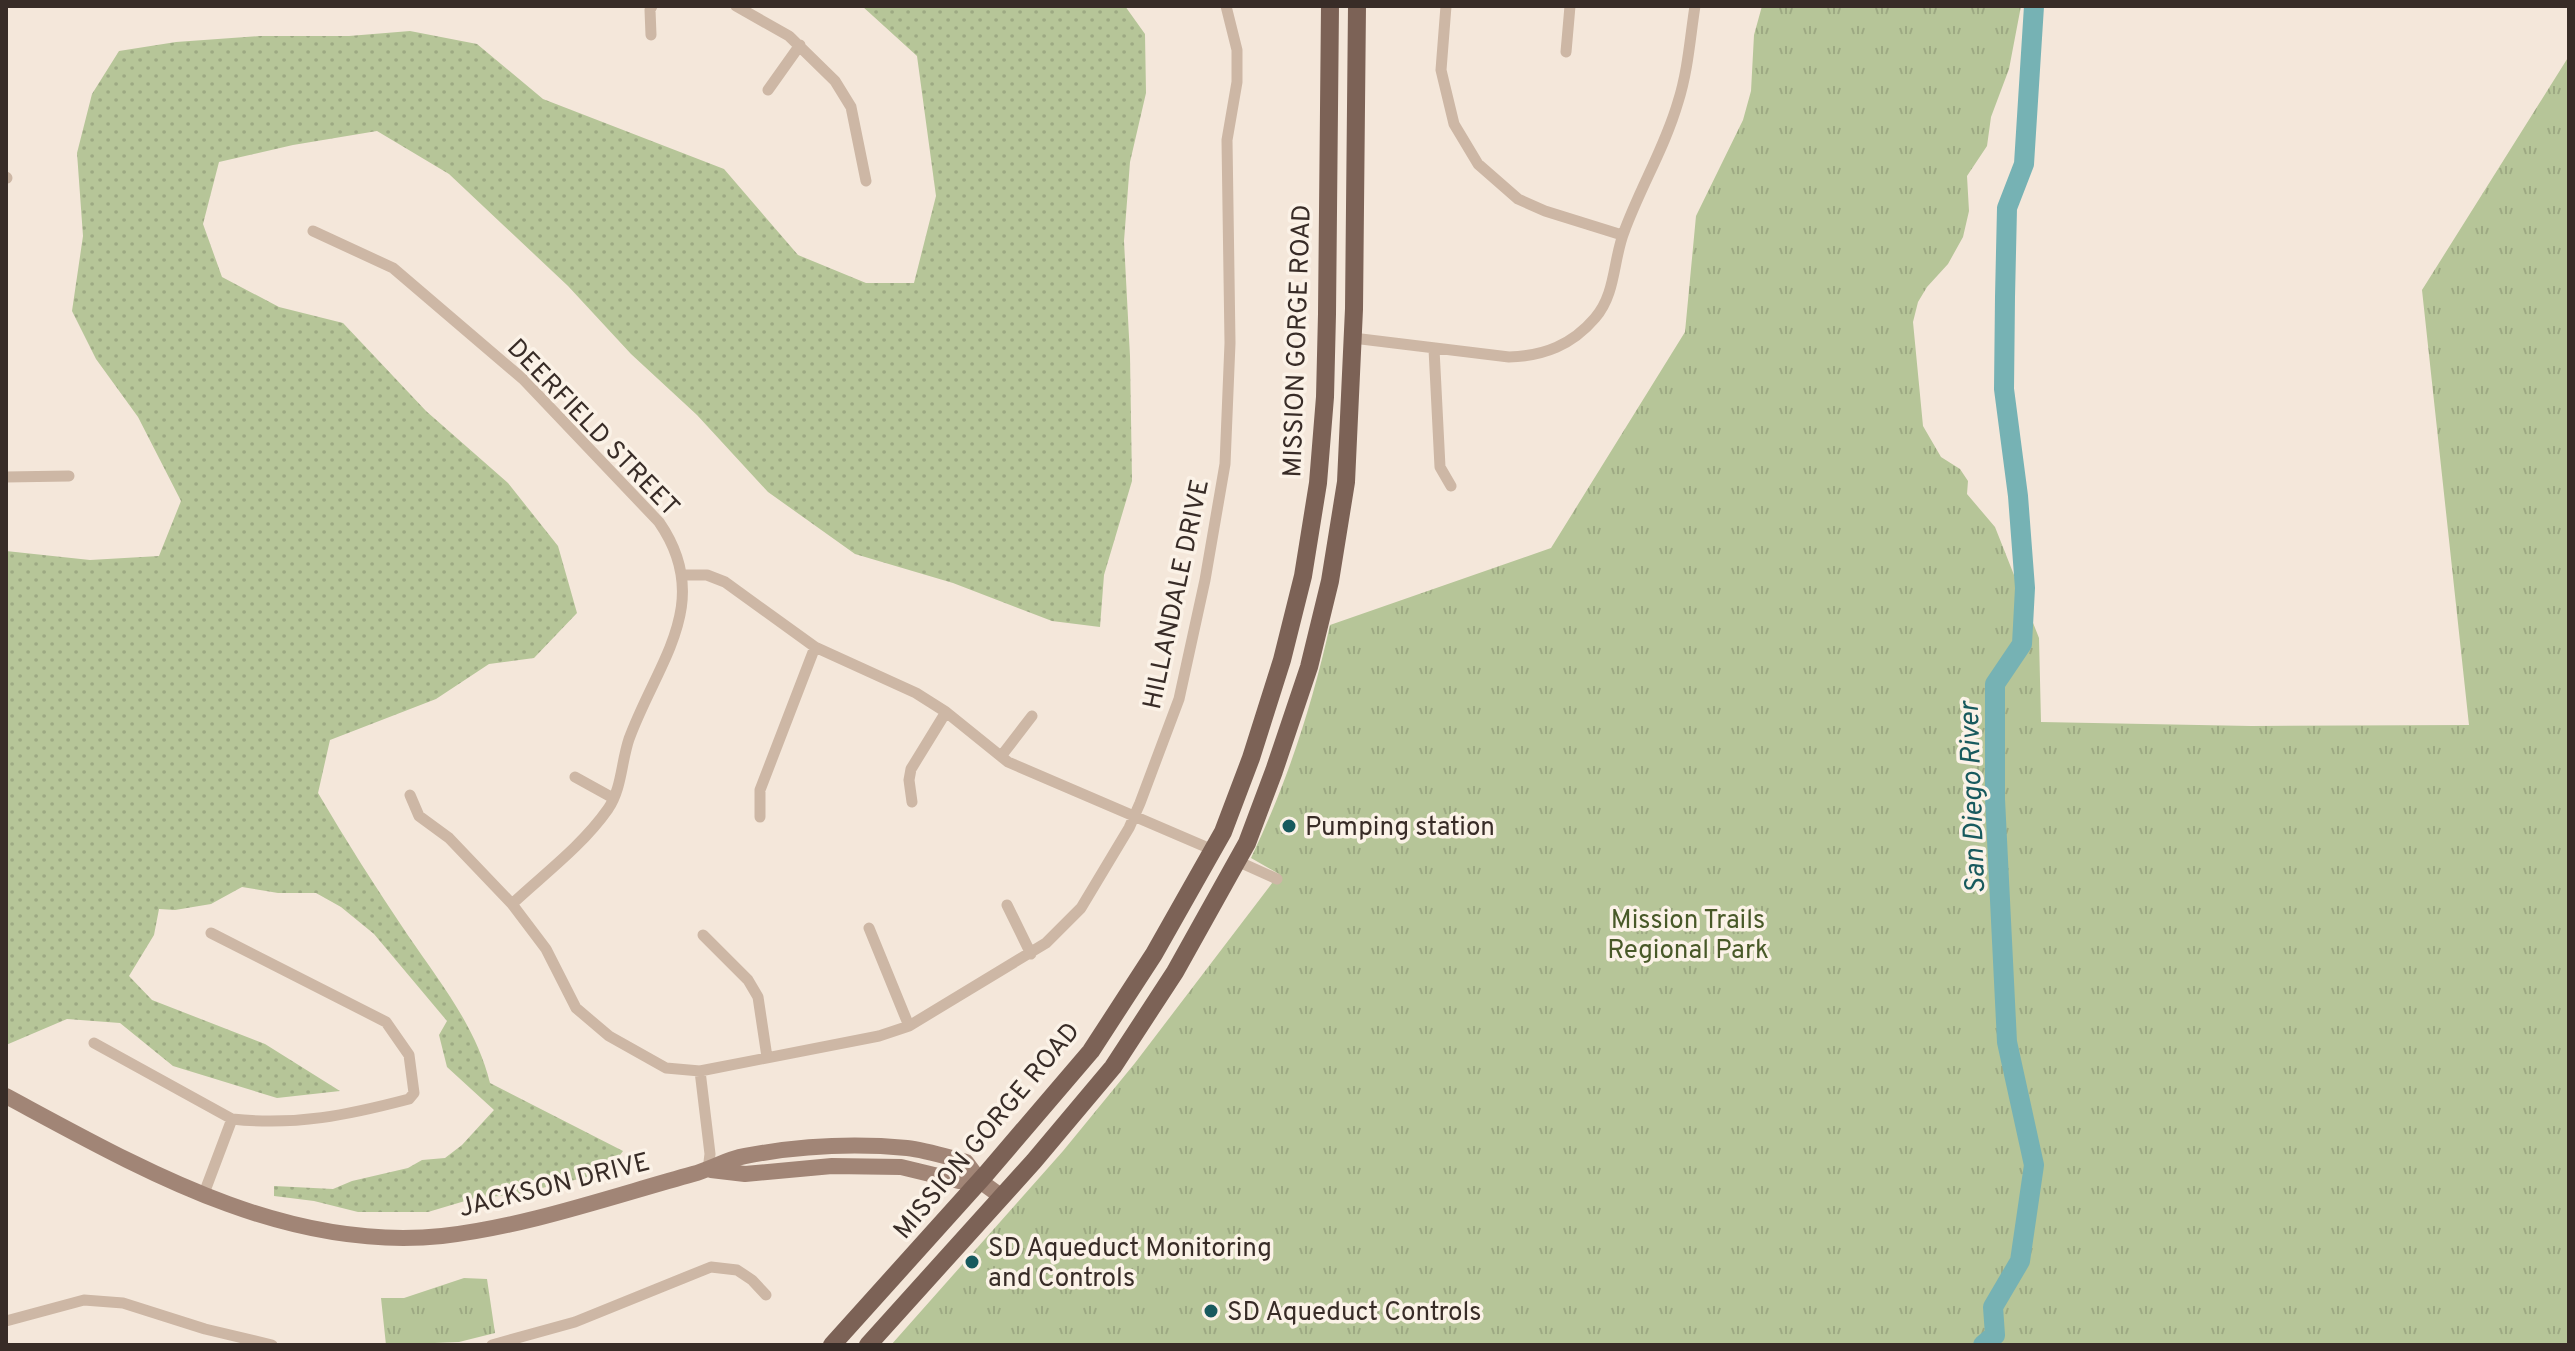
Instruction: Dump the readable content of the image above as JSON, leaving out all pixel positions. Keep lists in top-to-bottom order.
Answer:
{
  "streets": {
    "main road": ["MISSION GORGE ROAD", "JACKSON DRIVE"],
    "street": ["DEERFIELD STREET", "HILLANDALE DRIVE"]
  },
  "crossings": [
    ["MISSION GORGE ROAD", "JACKSON DRIVE"]
  ],
  "water": ["San Diego River"],
  "parks": ["Mission Trails Regional Park"],
  "places": ["Pumping station", "SD Aqueduct Monitoring and Controls", "SD Aqueduct Controls"]
}
